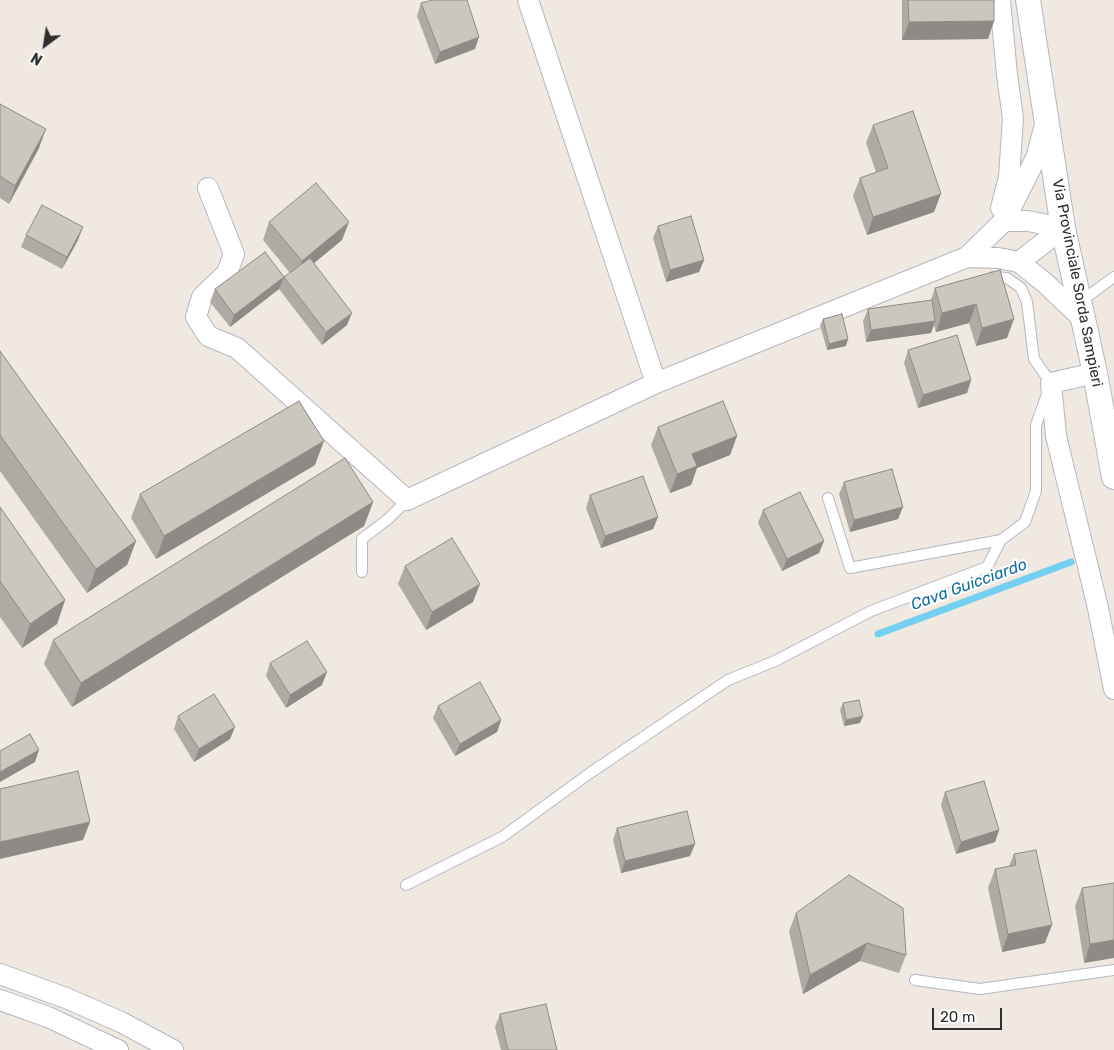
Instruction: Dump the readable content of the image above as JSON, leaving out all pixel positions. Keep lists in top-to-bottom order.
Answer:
{
  "streets": {
    "street": ["Via Provinciale Sorda Sampieri"]
  },
  "water": ["Cava Guicciardo"],
  "scale_bar": "20 m",
  "north": "bottom left"
}
